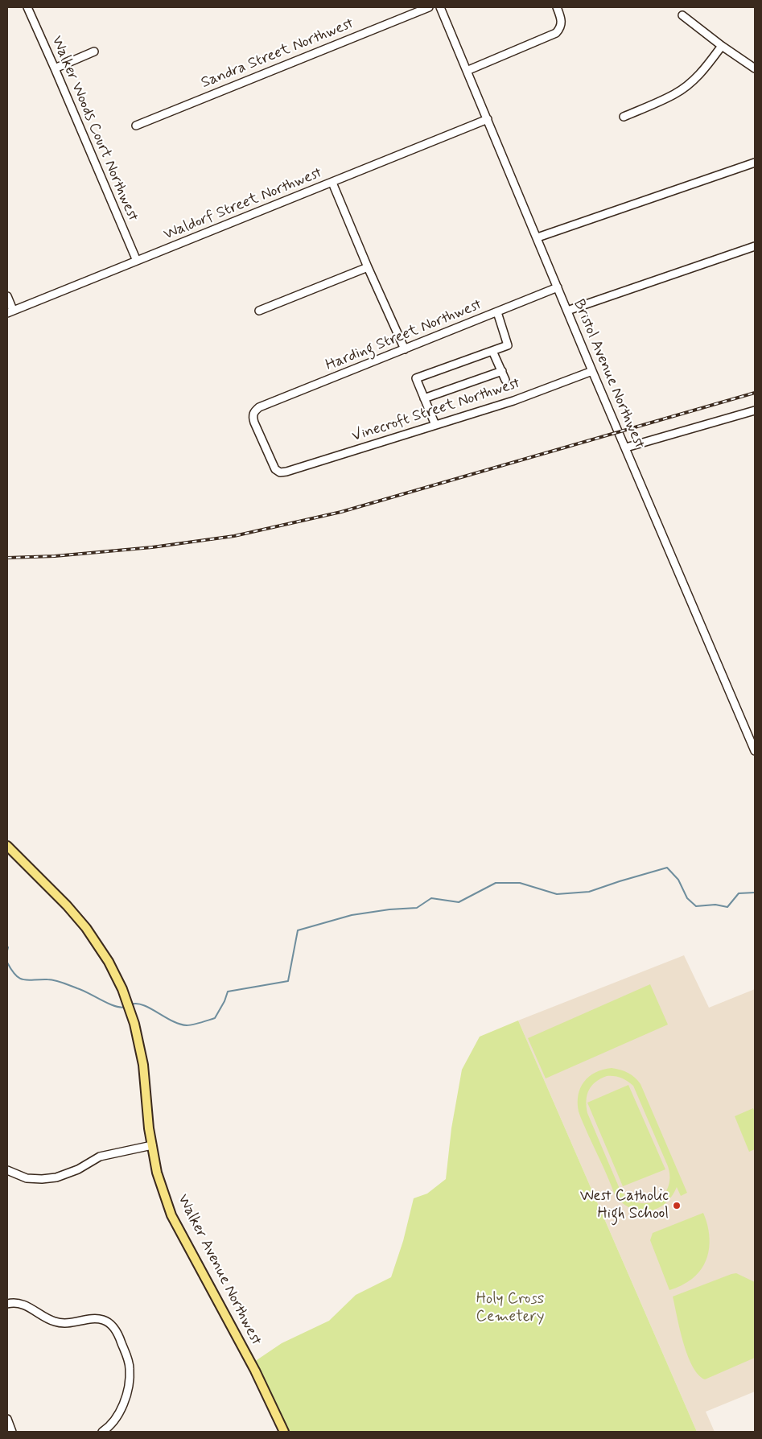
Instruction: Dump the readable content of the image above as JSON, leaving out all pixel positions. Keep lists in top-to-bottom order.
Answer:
{
  "streets": {
    "main road": ["Walker Avenue Northwest"],
    "street": [
      "Sandra Street Northwest",
      "Walker Woods Court Northwest",
      "Waldorf Street Northwest",
      "Harding Street Northwest",
      "Bristol Avenue Northwest",
      "Vinecroft Street Northwest"
    ]
  },
  "crossings": [
    ["Walker Woods Court Northwest", "Waldorf Street Northwest"],
    ["Waldorf Street Northwest", "Bristol Avenue Northwest"],
    ["Harding Street Northwest", "Bristol Avenue Northwest"],
    ["Harding Street Northwest", "Vinecroft Street Northwest"],
    ["Bristol Avenue Northwest", "Vinecroft Street Northwest"]
  ],
  "parks": ["Holy Cross Cemetery"],
  "places": ["West Catholic High School"]
}
